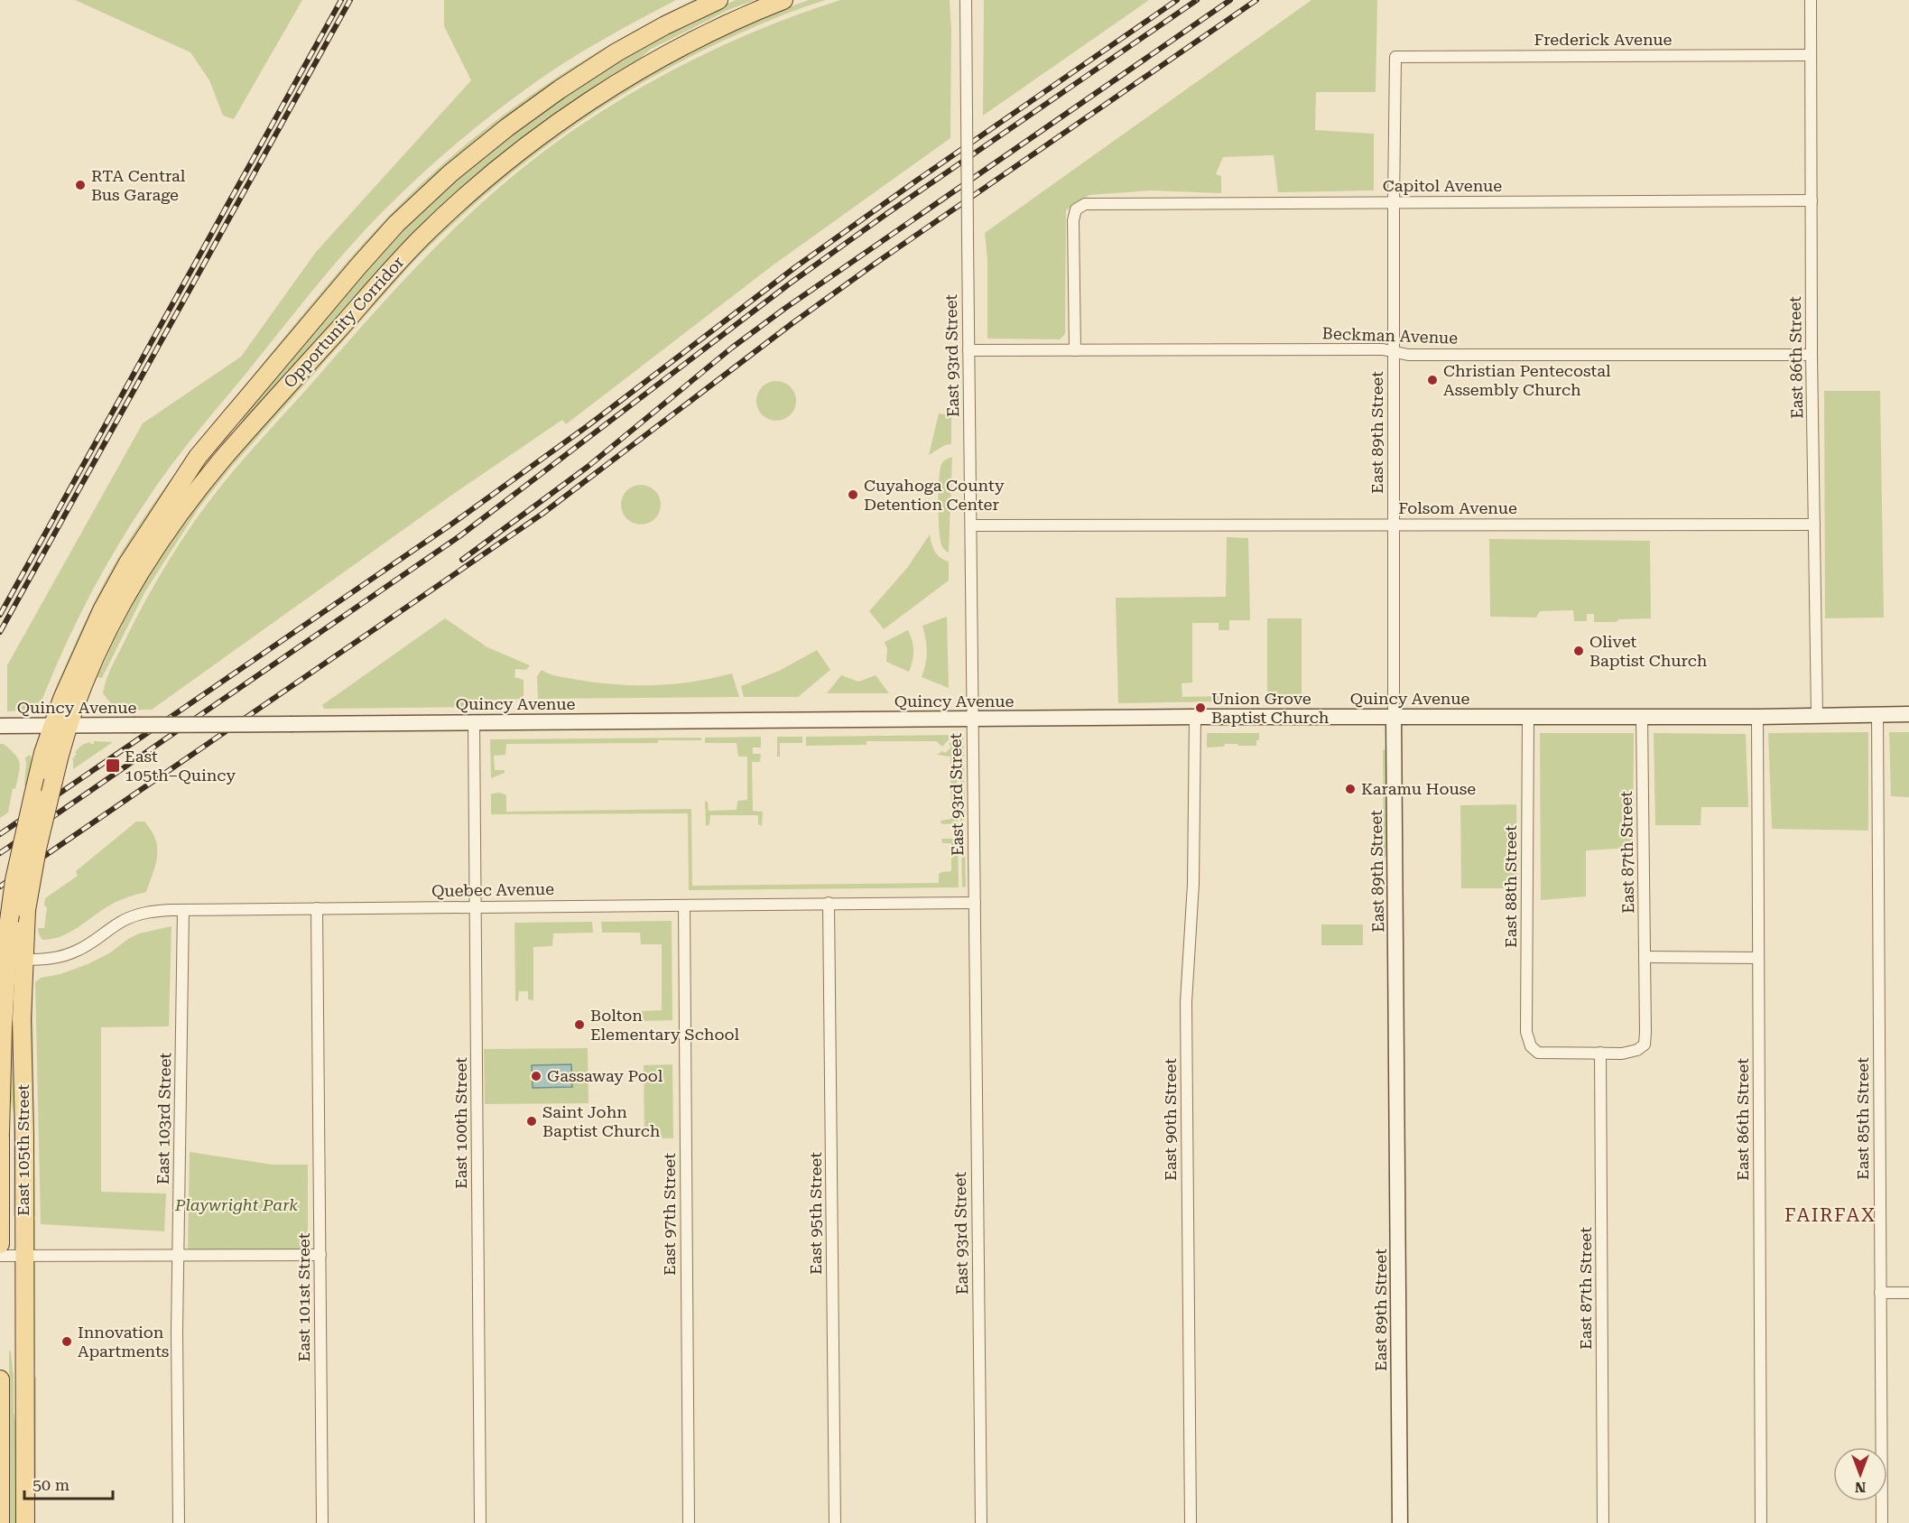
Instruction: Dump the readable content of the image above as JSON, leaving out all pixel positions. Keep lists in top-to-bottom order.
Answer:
{
  "streets": {
    "main road": ["Opportunity Corridor", "East 105th Street"],
    "street": [
      "Frederick Avenue",
      "Capitol Avenue",
      "Beckman Avenue",
      "East 93rd Street",
      "East 86th Street",
      "East 89th Street",
      "Folsom Avenue",
      "Quincy Avenue",
      "East 87th Street",
      "East 88th Street",
      "Quebec Avenue",
      "East 103rd Street",
      "East 85th Street",
      "East 90th Street",
      "East 100th Street",
      "East 95th Street",
      "East 97th Street",
      "East 101st Street"
    ]
  },
  "crossings": [
    ["Frederick Avenue", "East 86th Street"],
    ["Frederick Avenue", "East 89th Street"],
    ["Capitol Avenue", "Beckman Avenue"],
    ["Capitol Avenue", "East 86th Street"],
    ["Capitol Avenue", "East 89th Street"],
    ["Opportunity Corridor", "Quincy Avenue"],
    ["Opportunity Corridor", "East 105th Street"],
    ["Beckman Avenue", "East 93rd Street"],
    ["Beckman Avenue", "East 86th Street"],
    ["Beckman Avenue", "East 89th Street"],
    ["East 93rd Street", "Folsom Avenue"],
    ["East 93rd Street", "Quincy Avenue"],
    ["East 93rd Street", "Quebec Avenue"],
    ["East 86th Street", "Folsom Avenue"],
    ["East 86th Street", "Quincy Avenue"],
    ["East 89th Street", "Folsom Avenue"],
    ["East 89th Street", "Quincy Avenue"],
    ["Quincy Avenue", "East 87th Street"],
    ["Quincy Avenue", "East 88th Street"],
    ["Quincy Avenue", "East 85th Street"],
    ["Quincy Avenue", "East 90th Street"],
    ["Quincy Avenue", "East 100th Street"],
    ["East 87th Street", "East 88th Street"],
    ["Quebec Avenue", "East 103rd Street"],
    ["Quebec Avenue", "East 100th Street"],
    ["Quebec Avenue", "East 105th Street"],
    ["Quebec Avenue", "East 95th Street"],
    ["Quebec Avenue", "East 97th Street"],
    ["Quebec Avenue", "East 101st Street"]
  ],
  "districts": ["FAIRFAX"],
  "parks": ["Playwright Park"],
  "places": {
    "other": [
      "RTA Central Bus Garage",
      "Christian Pentecostal Assembly Church",
      "Cuyahoga County Detention Center",
      "Olivet Baptist Church",
      "Union Grove Baptist Church",
      "Karamu House",
      "Bolton Elementary School",
      "Gassaway Pool",
      "Saint John Baptist Church",
      "Innovation Apartments"
    ],
    "transit": ["East 105th–Quincy"]
  },
  "scale_bar": "50 m",
  "north": "bottom"
}
